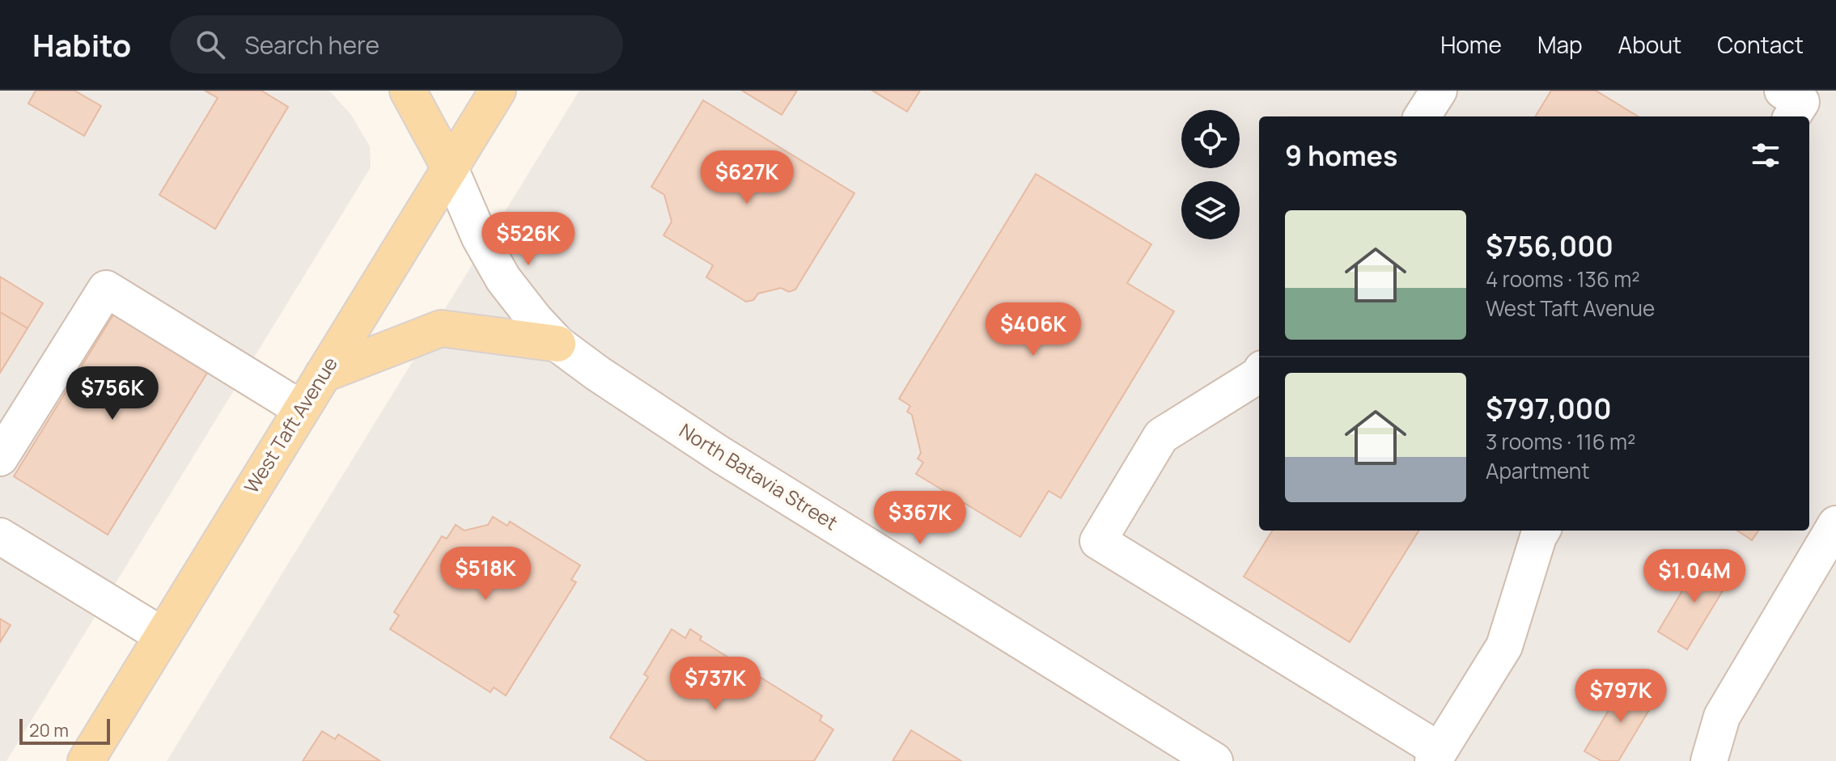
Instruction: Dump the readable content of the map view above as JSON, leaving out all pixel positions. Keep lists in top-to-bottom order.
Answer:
{
  "streets": {
    "main road": ["West Taft Avenue", "North Batavia Street"]
  },
  "crossings": [
    ["West Taft Avenue", "North Batavia Street"]
  ],
  "scale_bar": "20 m",
  "page": {
    "header": "Habito",
    "search": "Search here",
    "nav": [
      "Home",
      "Map",
      "About",
      "Contact"
    ],
    "heading": "9 homes",
    "price": [
      "$627K",
      "$526K",
      "$406K",
      "$756K",
      "$367K",
      "$518K",
      "$1.04M",
      "$737K",
      "$797K"
    ],
    "list": [
      {
        "name": "$756,000",
        "note": "4 rooms · 136 m² · West Taft Avenue"
      },
      {
        "name": "$797,000",
        "note": "3 rooms · 116 m² · Apartment"
      }
    ],
    "scale": "20 m"
  }
}
